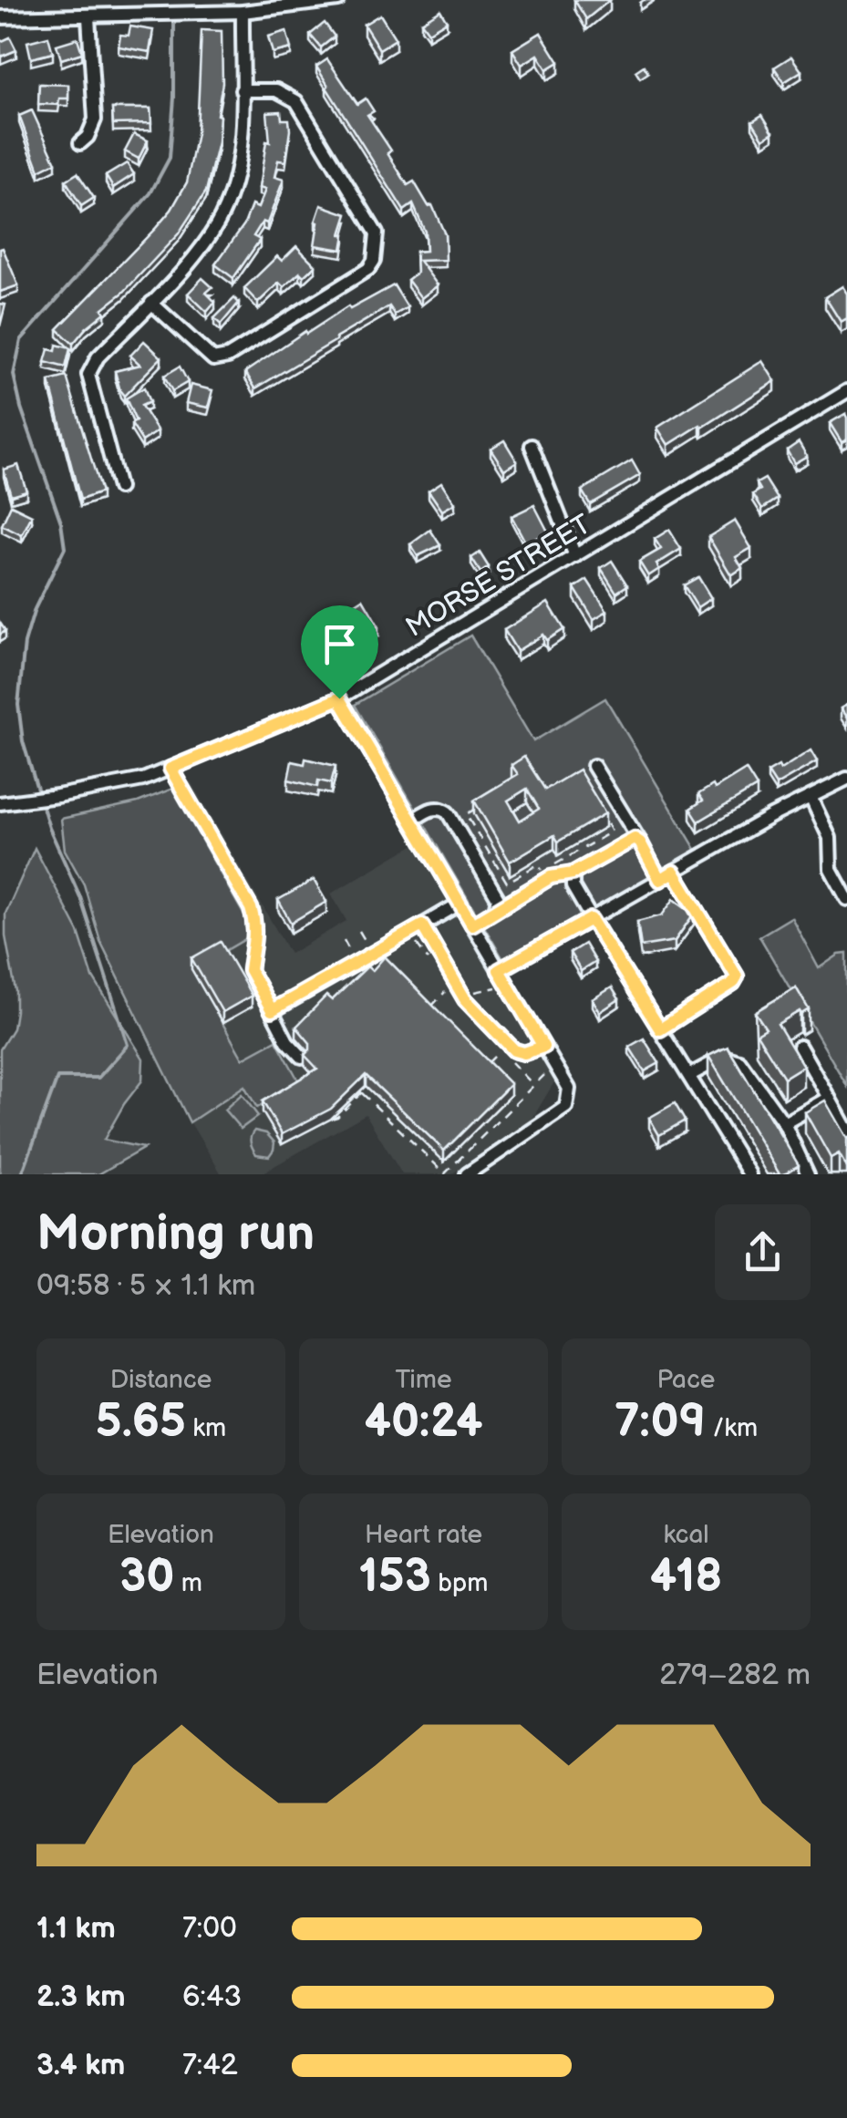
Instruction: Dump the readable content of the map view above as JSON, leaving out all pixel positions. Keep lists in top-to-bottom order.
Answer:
{
  "streets": {
    "street": ["MORSE STREET"]
  },
  "page": {
    "heading": ["Morning run", "09:58 · 5 × 1.1 km"],
    "stats": [
      ["Distance", "5.65 km"],
      ["Time", "40:24"],
      ["Pace", "7:09 /km"],
      ["Elevation", "30 m"],
      ["Heart rate", "153 bpm"],
      ["kcal", "418"]
    ],
    "chart": ["Elevation", "279–282 m"],
    "list": [
      {
        "name": "1.1 km",
        "note": "7:00"
      },
      {
        "name": "2.3 km",
        "note": "6:43"
      },
      {
        "name": "3.4 km",
        "note": "7:42"
      }
    ]
  }
}
